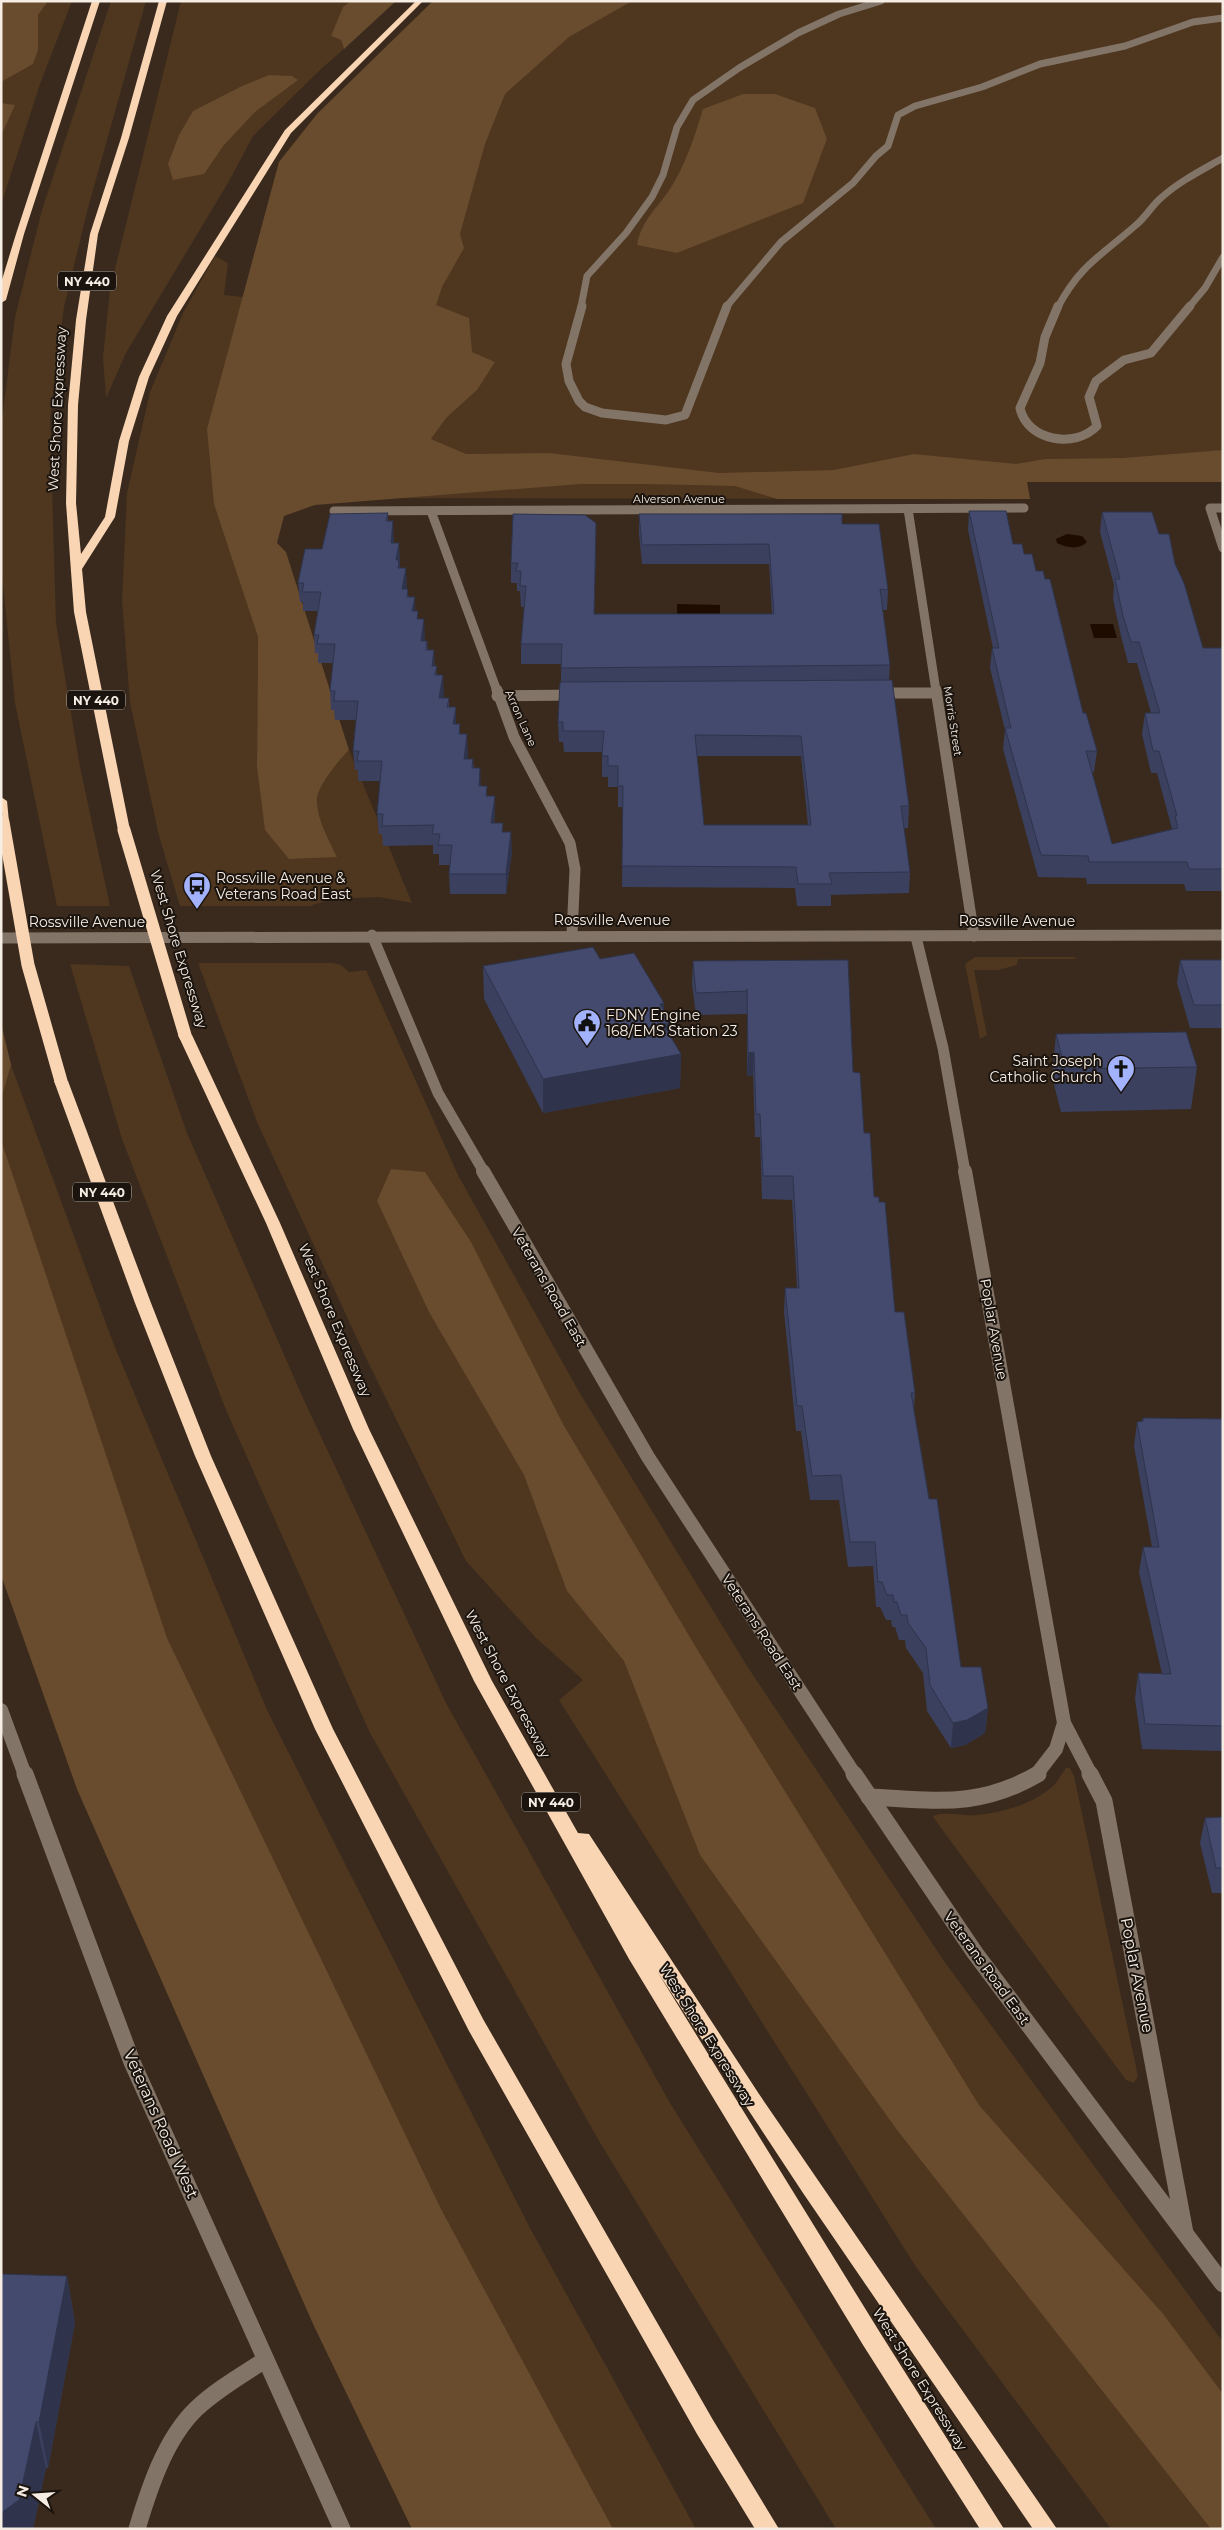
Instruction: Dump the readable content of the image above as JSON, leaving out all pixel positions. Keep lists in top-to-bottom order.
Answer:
{
  "streets": {
    "highway": ["NY 440", "West Shore Expressway"],
    "street": [
      "Alverson Avenue",
      "Arron Lane",
      "Morris Street",
      "Rossville Avenue",
      "Veterans Road East",
      "Poplar Avenue",
      "Veterans Road West"
    ]
  },
  "crossings": [
    ["Alverson Avenue", "Arron Lane"],
    ["Alverson Avenue", "Morris Street"],
    ["Arron Lane", "Rossville Avenue"],
    ["Morris Street", "Rossville Avenue"],
    ["Rossville Avenue", "Veterans Road East"],
    ["Rossville Avenue", "Poplar Avenue"],
    ["Veterans Road East", "Poplar Avenue"]
  ],
  "places": {
    "bus stop": ["Rossville Avenue & Veterans Road East"],
    "public building": ["FDNY Engine 168/EMS Station 23"],
    "church": ["Saint Joseph Catholic Church"]
  },
  "north": "left"
}
